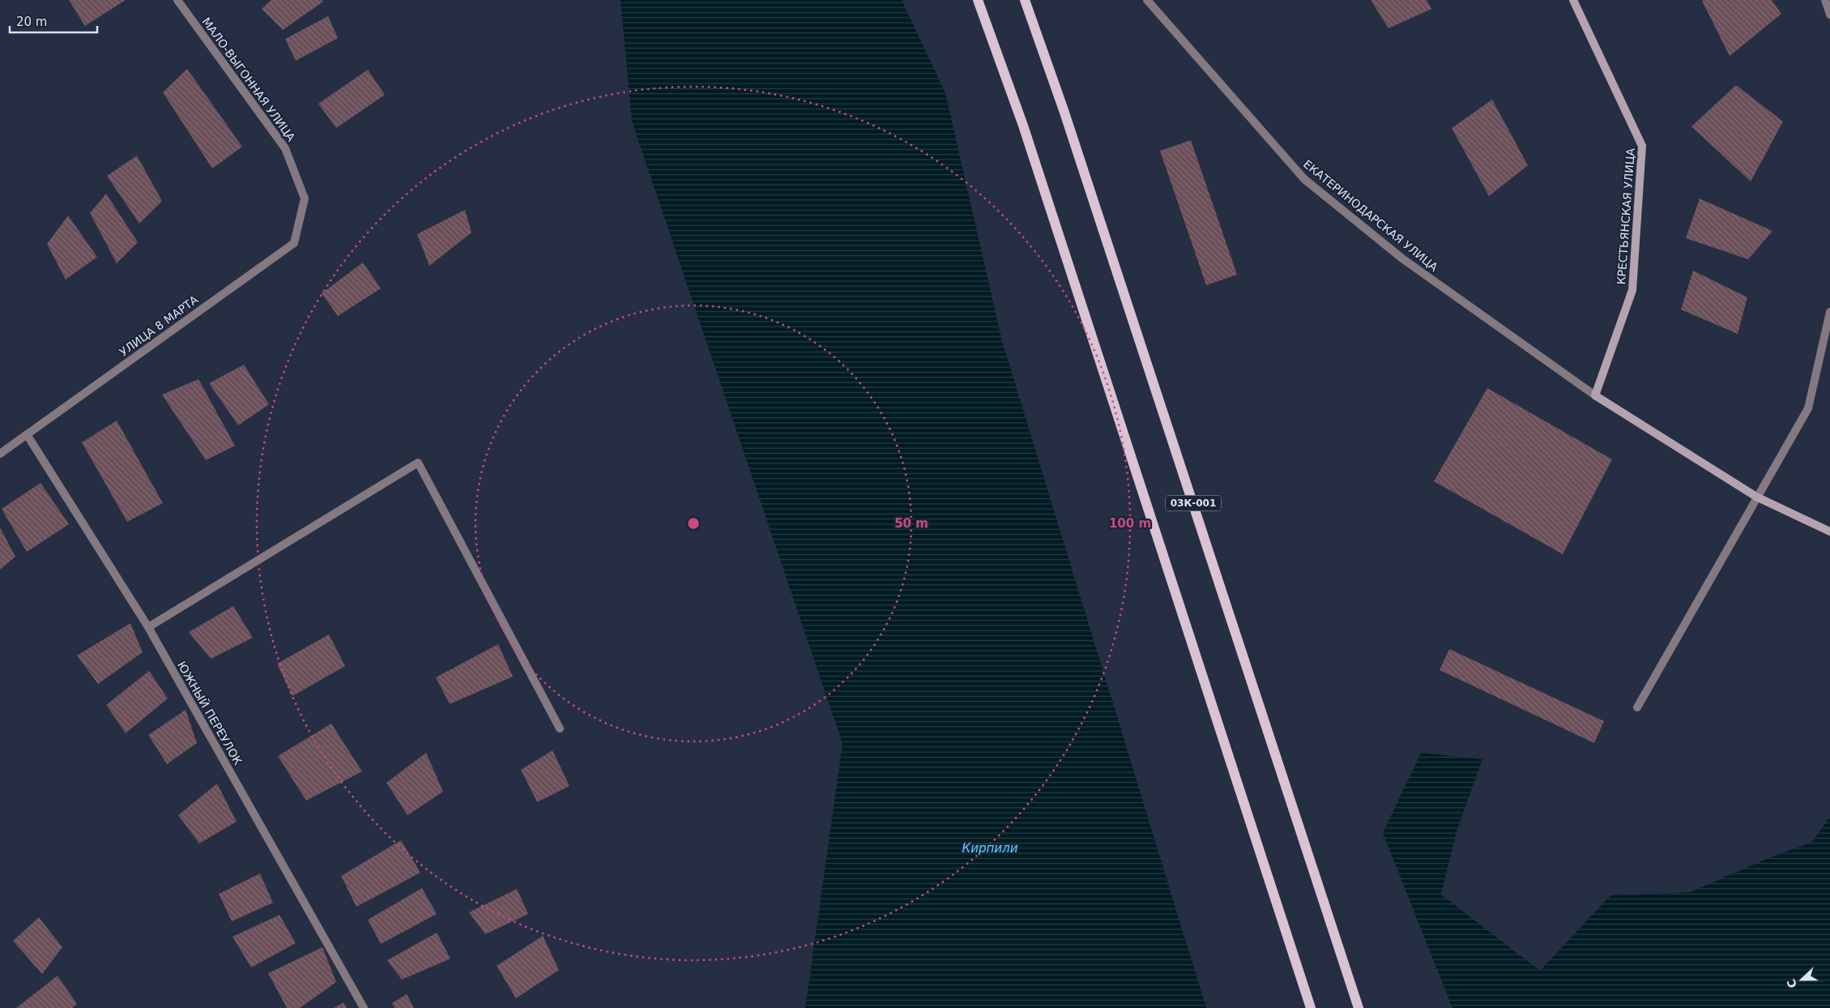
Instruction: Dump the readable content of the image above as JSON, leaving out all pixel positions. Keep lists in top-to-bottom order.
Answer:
{
  "streets": {
    "main road": ["КРЕСТЬЯНСКАЯ УЛИЦА", "03К-001"],
    "street": [
      "МАЛО-ВЫГОННАЯ УЛИЦА",
      "ЕКАТЕРИНОДАРСКАЯ УЛИЦА",
      "УЛИЦА 8 МАРТА",
      "ЮЖНЫЙ ПЕРЕУЛОК"
    ]
  },
  "crossings": [
    ["МАЛО-ВЫГОННАЯ УЛИЦА", "УЛИЦА 8 МАРТА"],
    ["ЕКАТЕРИНОДАРСКАЯ УЛИЦА", "КРЕСТЬЯНСКАЯ УЛИЦА"],
    ["УЛИЦА 8 МАРТА", "ЮЖНЫЙ ПЕРЕУЛОК"]
  ],
  "water": ["Кирпили"],
  "scale_bar": "20 m",
  "north": "left",
  "rings": ["50 m", "100 m"]
}
